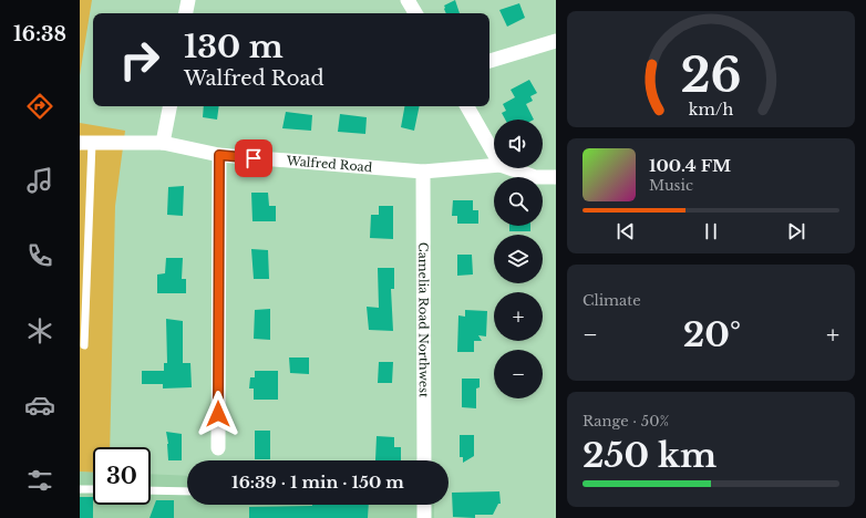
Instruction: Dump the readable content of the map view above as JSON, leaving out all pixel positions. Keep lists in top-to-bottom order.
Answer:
{
  "streets": {
    "street": ["Walfred Road", "Camelia Road Northwest"]
  },
  "crossings": [
    ["Walfred Road", "Camelia Road Northwest"]
  ],
  "page": {
    "tabs": "16:38",
    "turn": ["130 m", "Walfred Road"],
    "map_buttons": ["+", "−"],
    "song": ["100.4 FM", "Music"],
    "tile": [
      "Climate",
      ["Range · 50%", "250 km"]
    ],
    "heat": ["−", "20°", "+"],
    "limit": "30",
    "trip": "16:39 · 1 min · 150 m",
    "gauge": ["26", "km/h"]
  }
}
